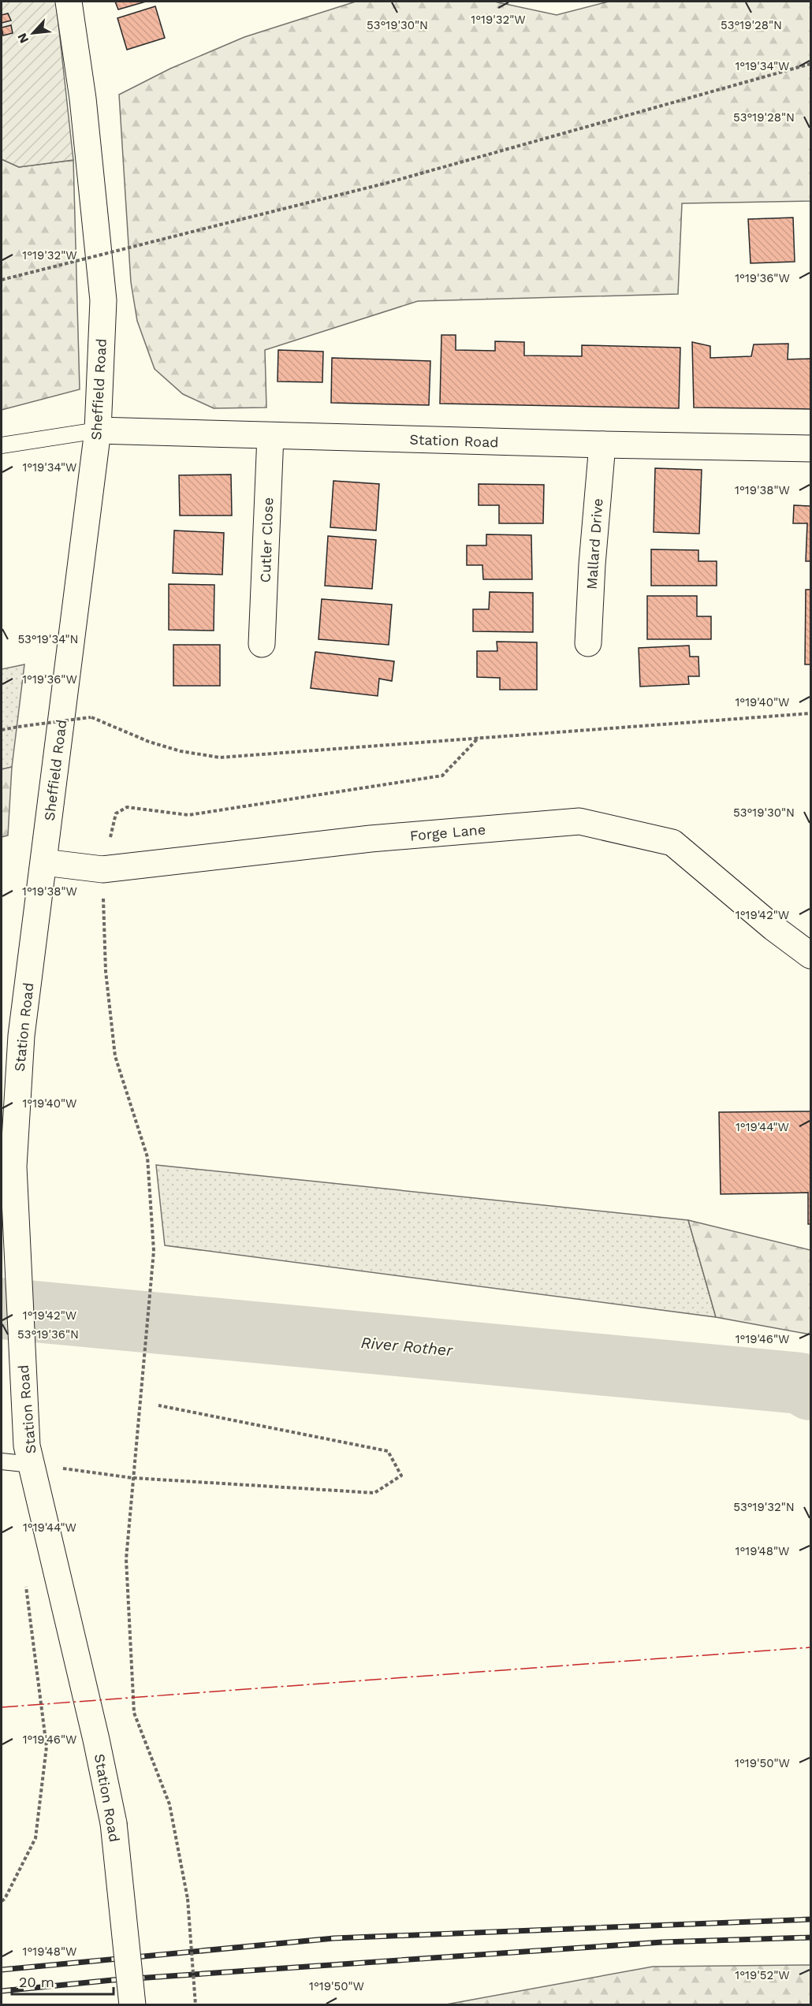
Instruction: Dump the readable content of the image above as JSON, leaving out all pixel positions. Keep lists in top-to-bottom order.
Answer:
{
  "streets": {
    "main road": [
      "Sheffield Road",
      "Station Road",
      "Cutler Close",
      "Mallard Drive",
      "Forge Lane"
    ]
  },
  "crossings": [
    ["Sheffield Road", "Station Road"],
    ["Sheffield Road", "Forge Lane"],
    ["Station Road", "Cutler Close"],
    ["Station Road", "Mallard Drive"],
    ["Station Road", "Forge Lane"]
  ],
  "water": ["River Rother"],
  "scale_bar": "20 m",
  "north": "bottom left",
  "coordinates": [
    "1°19'32\"W",
    "53°19'30\"N",
    "53°19'28\"N",
    "1°19'34\"W",
    "1°19'36\"W",
    "1°19'38\"W",
    "53°19'34\"N",
    "1°19'40\"W",
    "1°19'42\"W",
    "1°19'44\"W",
    "53°19'36\"N",
    "1°19'46\"W",
    "53°19'32\"N",
    "1°19'48\"W",
    "1°19'50\"W",
    "1°19'52\"W"
  ]
}
